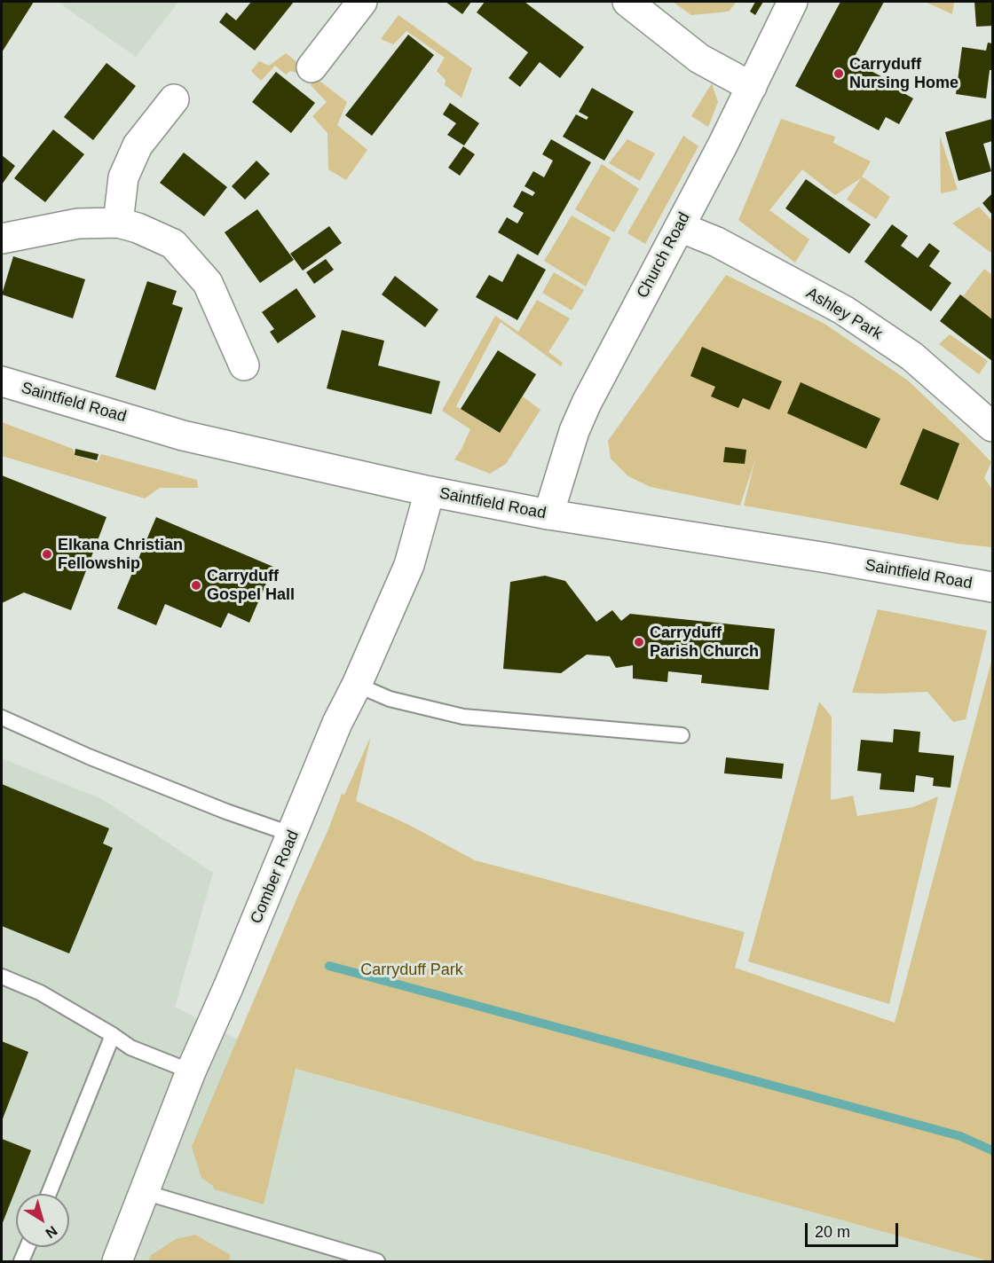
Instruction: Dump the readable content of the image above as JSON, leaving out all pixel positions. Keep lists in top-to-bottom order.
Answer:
{
  "streets": {
    "main road": [
      "Church Road",
      "Ashley Park",
      "Saintfield Road",
      "Comber Road"
    ]
  },
  "crossings": [
    ["Church Road", "Ashley Park"],
    ["Church Road", "Saintfield Road"],
    ["Saintfield Road", "Comber Road"]
  ],
  "parks": ["Carryduff Park"],
  "places": [
    "Carryduff Nursing Home",
    "Elkana Christian Fellowship",
    "Carryduff Gospel Hall",
    "Carryduff Parish Church"
  ],
  "scale_bar": "20 m",
  "north": "bottom right"
}
